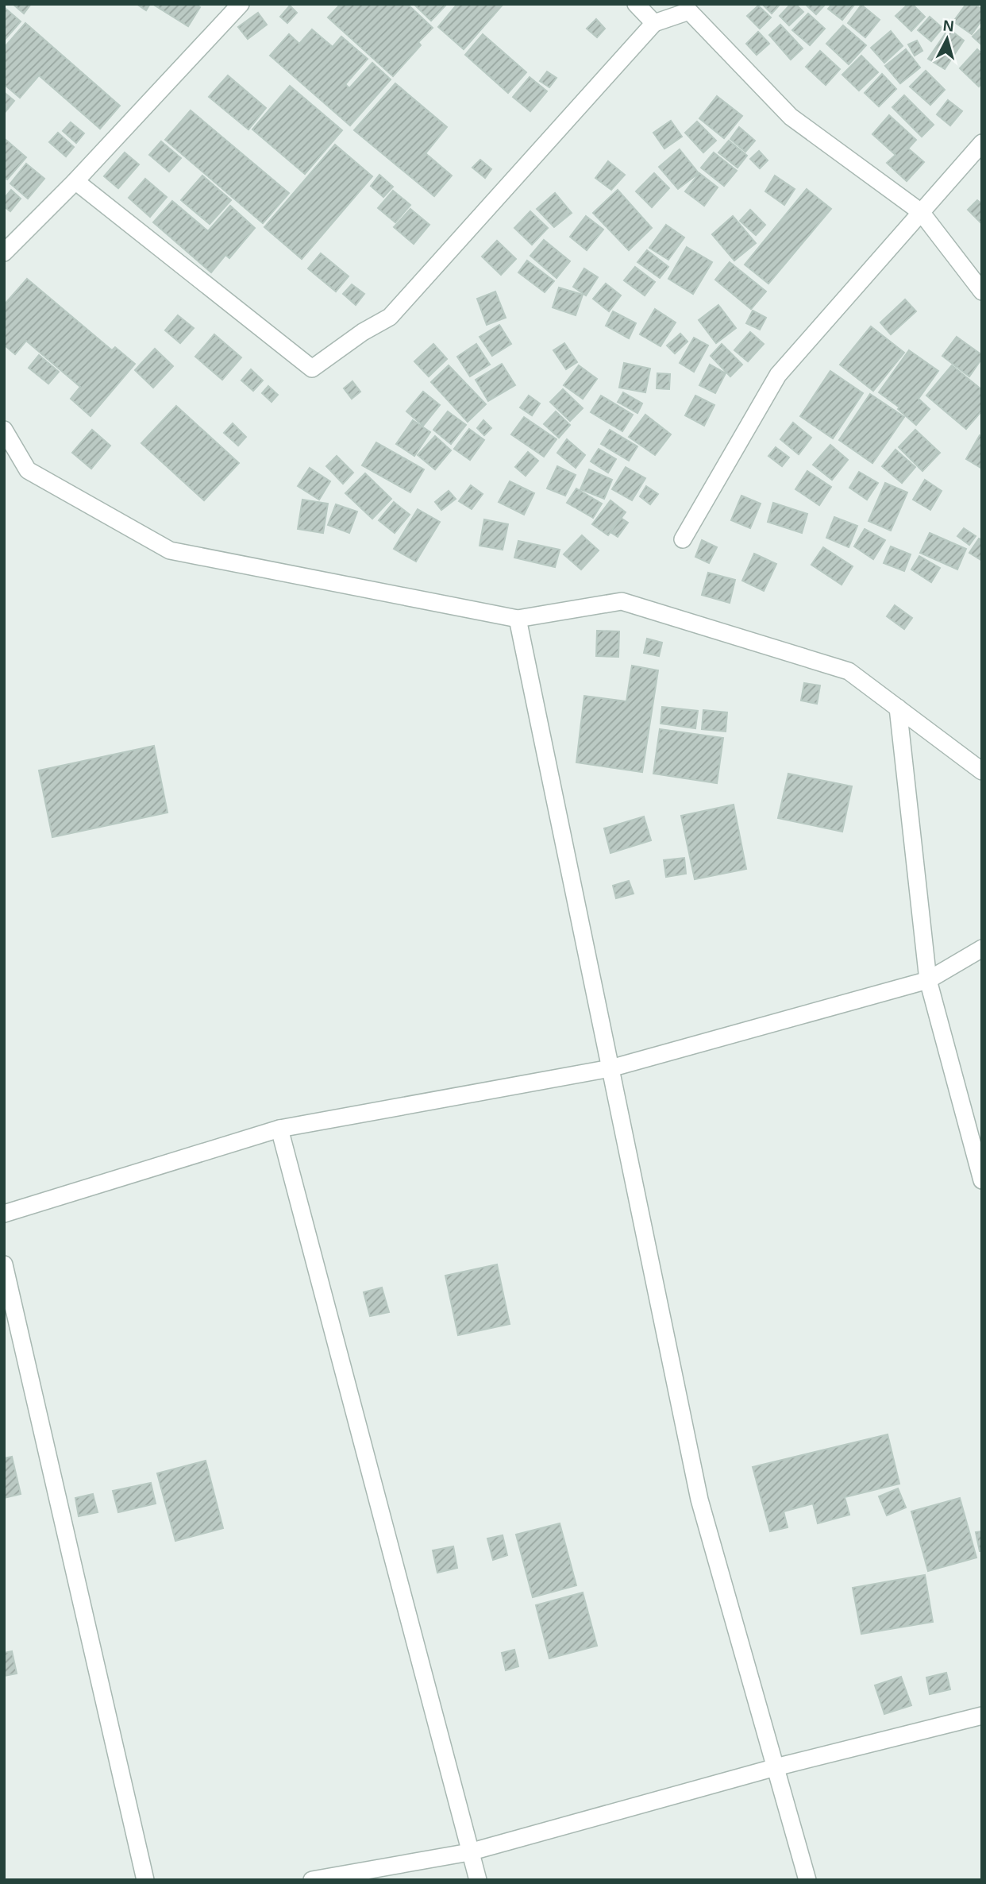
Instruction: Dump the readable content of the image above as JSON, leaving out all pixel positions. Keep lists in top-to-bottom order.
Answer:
{
  "north": "top"
}
